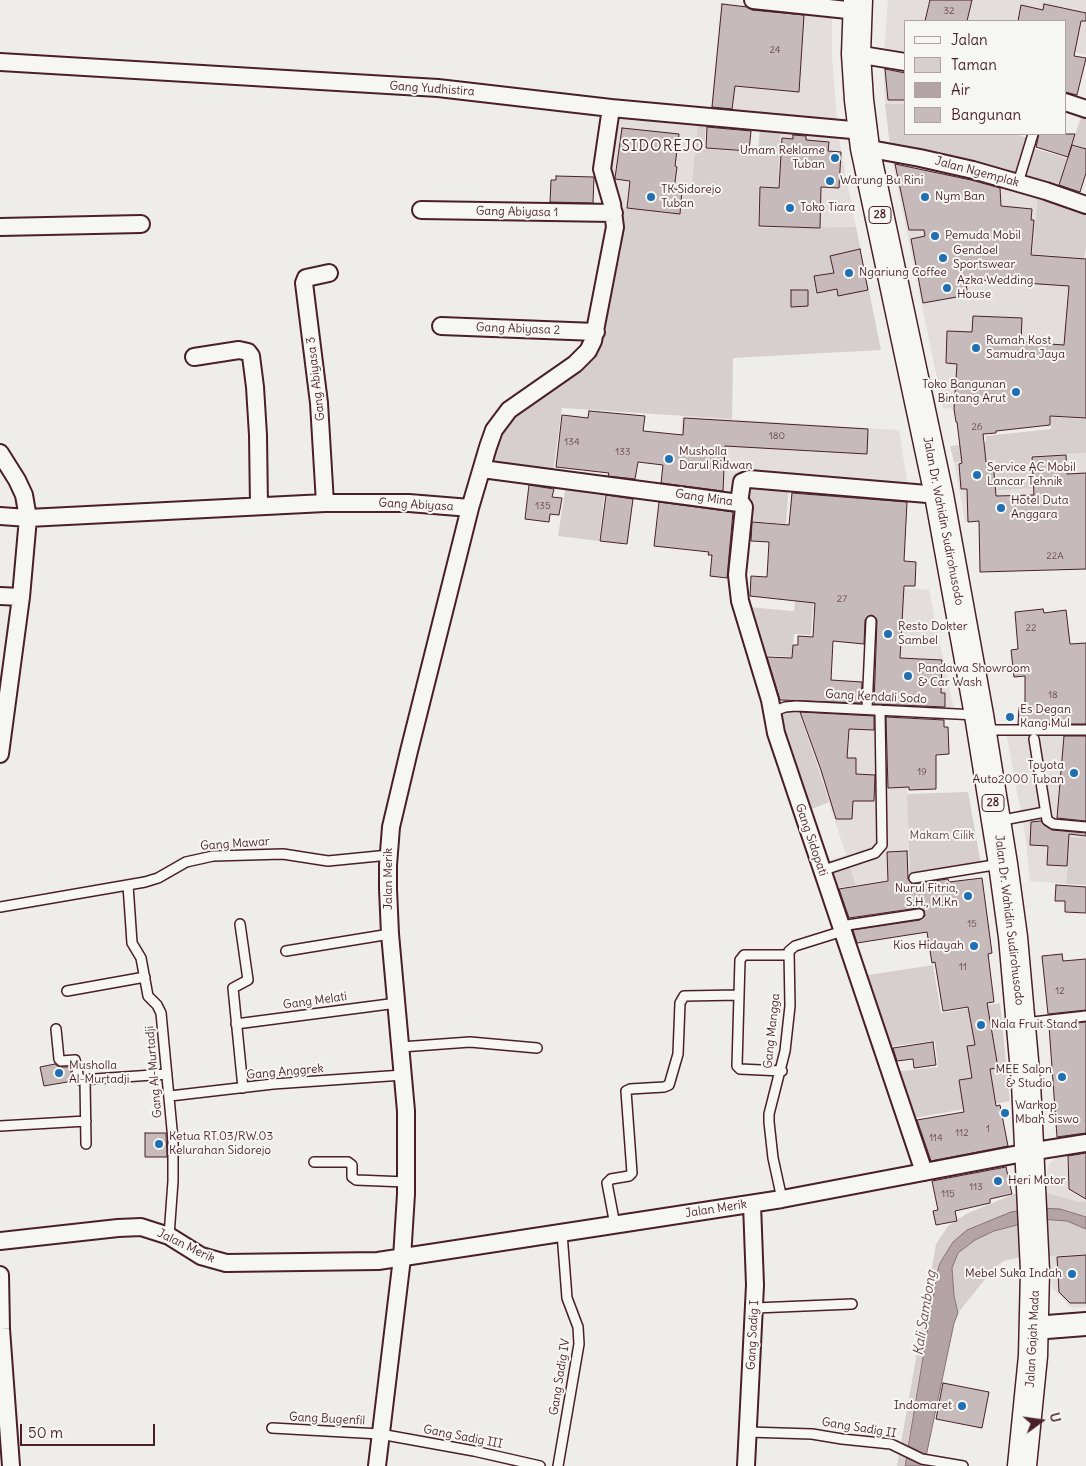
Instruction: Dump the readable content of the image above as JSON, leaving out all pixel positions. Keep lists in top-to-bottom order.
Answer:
{
  "streets": {
    "highway": ["28", "Jalan Dr. Wahidin Sudirohusodo", "Jalan Gajah Mada"],
    "street": [
      "Gang Yudhistira",
      "Jalan Ngemplak",
      "Gang Abiyasa 1",
      "Gang Abiyasa 2",
      "Gang Abiyasa 3",
      "Gang Mina",
      "Gang Abiyasa",
      "Gang Sidopati",
      "Jalan Merik",
      "Gang Sadig I"
    ],
    "lane": [
      "Gang Kendali Sodo",
      "Gang Mawar",
      "Gang Melati",
      "Gang Mangga",
      "Gang Al-Murtadji",
      "Gang Anggrek",
      "Gang Sadig IV",
      "Gang Bugenfil",
      "Gang Sadig II",
      "Gang Sadig III"
    ]
  },
  "crossings": [
    ["Gang Yudhistira", "Jalan Ngemplak"],
    ["Gang Yudhistira", "Gang Abiyasa"],
    ["Gang Yudhistira", "Jalan Dr. Wahidin Sudirohusodo"],
    ["Jalan Ngemplak", "Jalan Dr. Wahidin Sudirohusodo"],
    ["Gang Abiyasa 1", "Gang Abiyasa"],
    ["Gang Abiyasa 2", "Gang Abiyasa"],
    ["Gang Abiyasa 3", "Gang Abiyasa"],
    ["Gang Mina", "Gang Abiyasa"],
    ["Gang Mina", "Jalan Dr. Wahidin Sudirohusodo"],
    ["Gang Mina", "Gang Sidopati"],
    ["Gang Abiyasa", "Jalan Merik"],
    ["Jalan Dr. Wahidin Sudirohusodo", "Gang Kendali Sodo"],
    ["Jalan Dr. Wahidin Sudirohusodo", "Jalan Merik"],
    ["Jalan Dr. Wahidin Sudirohusodo", "Jalan Gajah Mada"],
    ["Gang Kendali Sodo", "Gang Sidopati"],
    ["Gang Sidopati", "Jalan Merik"],
    ["Gang Mawar", "Jalan Merik"],
    ["Gang Mawar", "Gang Al-Murtadji"],
    ["Jalan Merik", "Gang Melati"],
    ["Jalan Merik", "Gang Mangga"],
    ["Jalan Merik", "Gang Al-Murtadji"],
    ["Jalan Merik", "Gang Anggrek"],
    ["Jalan Merik", "Gang Sadig I"],
    ["Jalan Merik", "Gang Sadig IV"],
    ["Jalan Merik", "Gang Bugenfil"],
    ["Jalan Merik", "Gang Sadig III"],
    ["Gang Al-Murtadji", "Gang Anggrek"],
    ["Gang Sadig I", "Gang Sadig II"],
    ["Gang Bugenfil", "Gang Sadig III"]
  ],
  "districts": ["SIDOREJO"],
  "water": ["Kali Sambong"],
  "parks": ["Makam Cilik"],
  "places": [
    "Umam Reklame Tuban",
    "Warung Bu Rini",
    "TK Sidorejo Tuban",
    "Nym Ban",
    "Toko Tiara",
    "Pemuda Mobil",
    "Gendoel Sportswear",
    "Ngariung Coffee",
    "Azka Wedding House",
    "Rumah Kost Samudra Jaya",
    "Toko Bangunan Bintang Arut",
    "Musholla Darul Ridwan",
    "Service AC Mobil Lancar Tehnik",
    "Hotel Duta Anggara",
    "Resto Dokter Sambel",
    "Pandawa Showroom & Car Wash",
    "Es Degan Kang Mul",
    "Toyota Auto2000 Tuban",
    "Nurul Fitria, S.H., M.Kn",
    "Kios Hidayah",
    "Nala Fruit Stand",
    "Musholla Al-Murtadji",
    "MEE Salon & Studio",
    "Warkop Mbah Siswo",
    "Ketua RT.03/RW.03 Kelurahan Sidorejo",
    "Heri Motor",
    "Mebel Suka Indah",
    "Indomaret"
  ],
  "house_numbers": [
    "32",
    "24",
    "26",
    "180",
    "134",
    "133",
    "135",
    "22A",
    "27",
    "22",
    "18",
    "19",
    "15",
    "11",
    "12",
    "1",
    "112",
    "114",
    "113",
    "115"
  ],
  "legend": [
    "Jalan",
    "Taman",
    "Air",
    "Bangunan"
  ],
  "scale_bar": "50 m",
  "north": "right"
}
